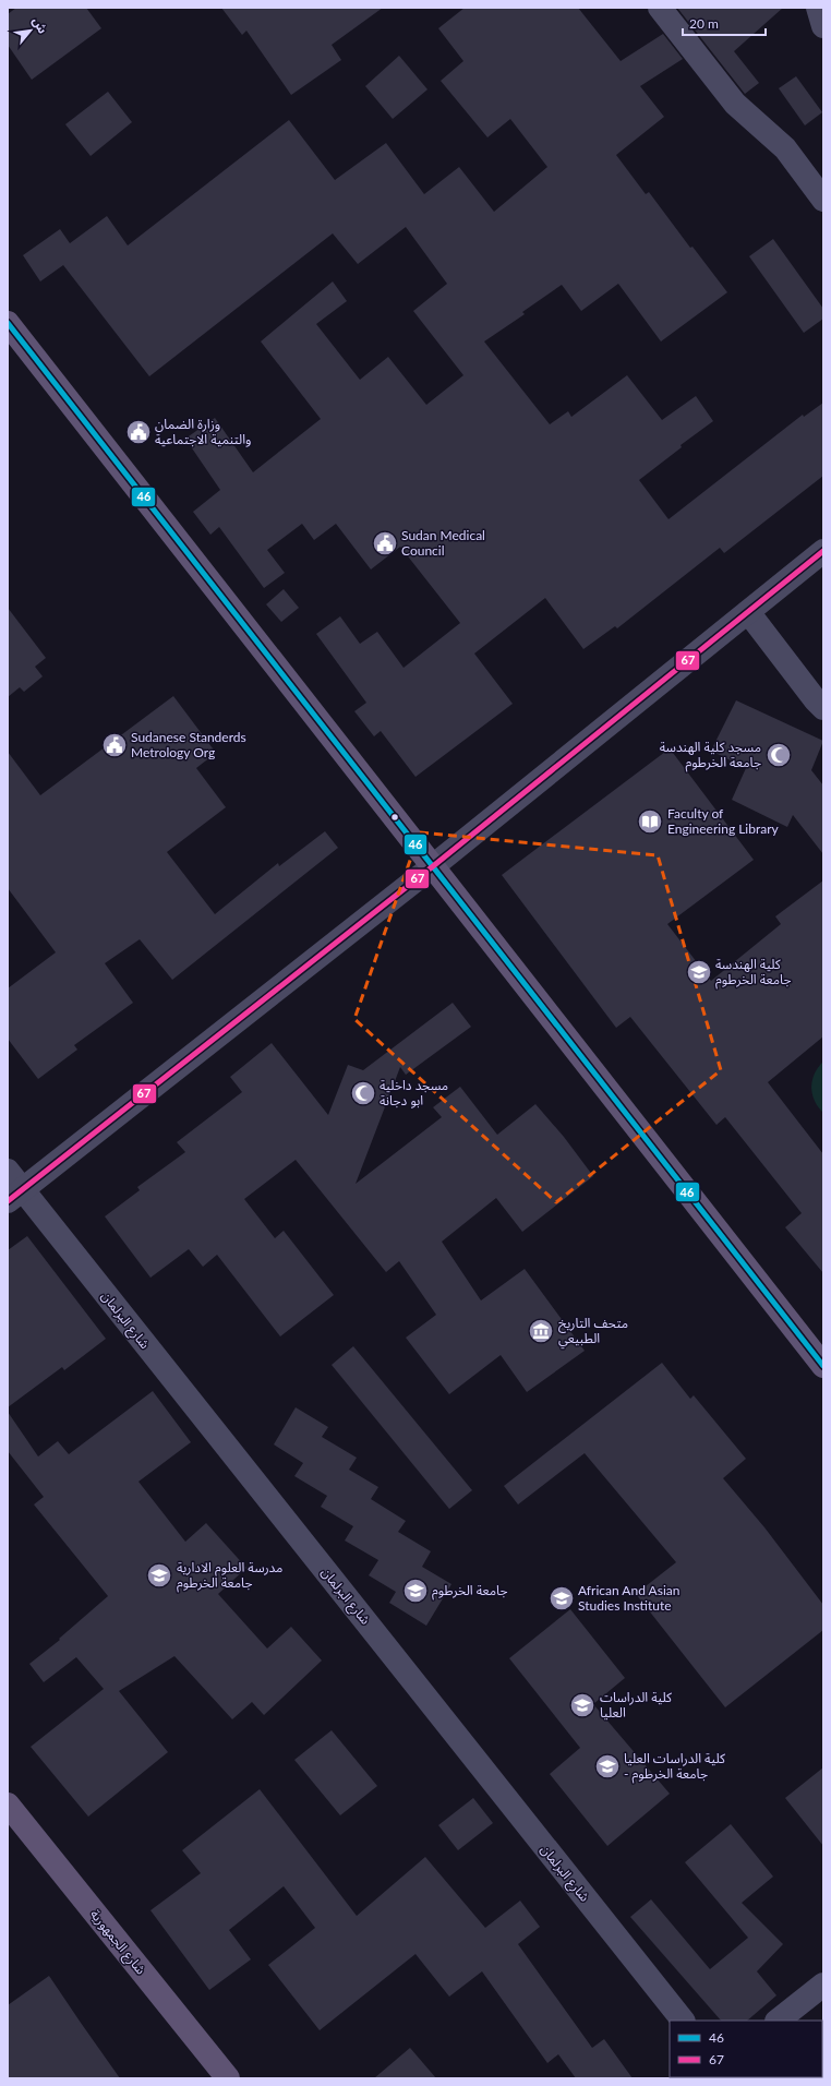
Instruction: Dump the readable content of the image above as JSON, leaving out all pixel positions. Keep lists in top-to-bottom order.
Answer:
{
  "streets": {
    "main road": ["شارع الجمهورية"],
    "street": ["شارع البرلمان"]
  },
  "places": {
    "public building": ["وزارة الضمان والتنمية الاجتماعية", "Sudan Medical Council", "Sudanese Standerds Metrology Org"],
    "mosque": ["مسجد كلية الهندسة جامعة الخرطوم", "مسجد داخلية ابو دجانة"],
    "library": ["Faculty of Engineering Library"],
    "school or university": [
      "كلية الهندسة جامعة الخرطوم",
      "مدرسة العلوم الادارية جامعة الخرطوم",
      "جامعة الخرطوم",
      "African And Asian Studies Institute",
      "كلية الدراسات العليا",
      "كلية الدراسات العليا - جامعة الخرطوم"
    ],
    "museum": ["متحف التاريخ الطبيعي"]
  },
  "lines": ["transit line 46", "transit line 67"],
  "legend": ["46", "67"],
  "scale_bar": "20 m",
  "north": "top right"
}
